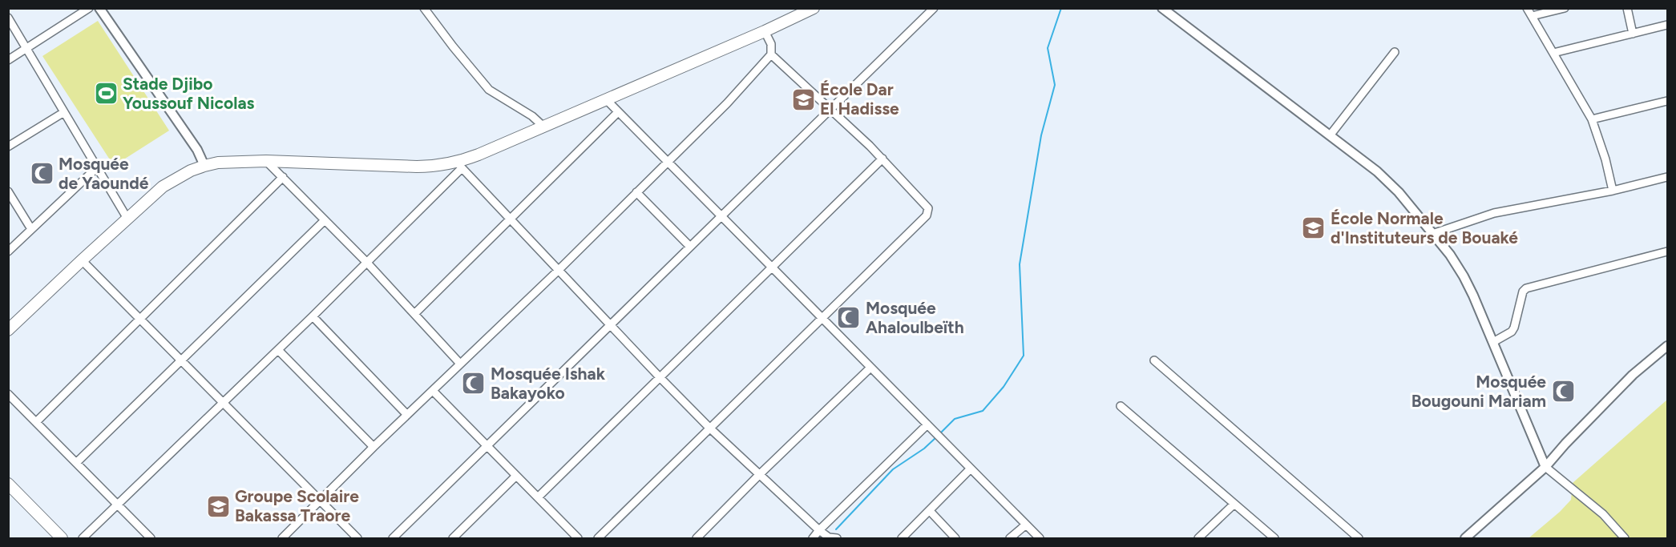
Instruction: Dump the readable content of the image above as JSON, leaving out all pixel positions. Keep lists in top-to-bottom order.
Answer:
{
  "places": {
    "sports": ["Stade Djibo Youssouf Nicolas"],
    "school or university": ["École Dar El Hadisse", "École Normale d'Instituteurs de Bouaké", "Groupe Scolaire Bakassa Traore"],
    "mosque": [
      "Mosquée de Yaoundé",
      "Mosquée Ahaloulbeïth",
      "Mosquée Ishak Bakayoko",
      "Mosquée Bougouni Mariam"
    ]
  }
}
